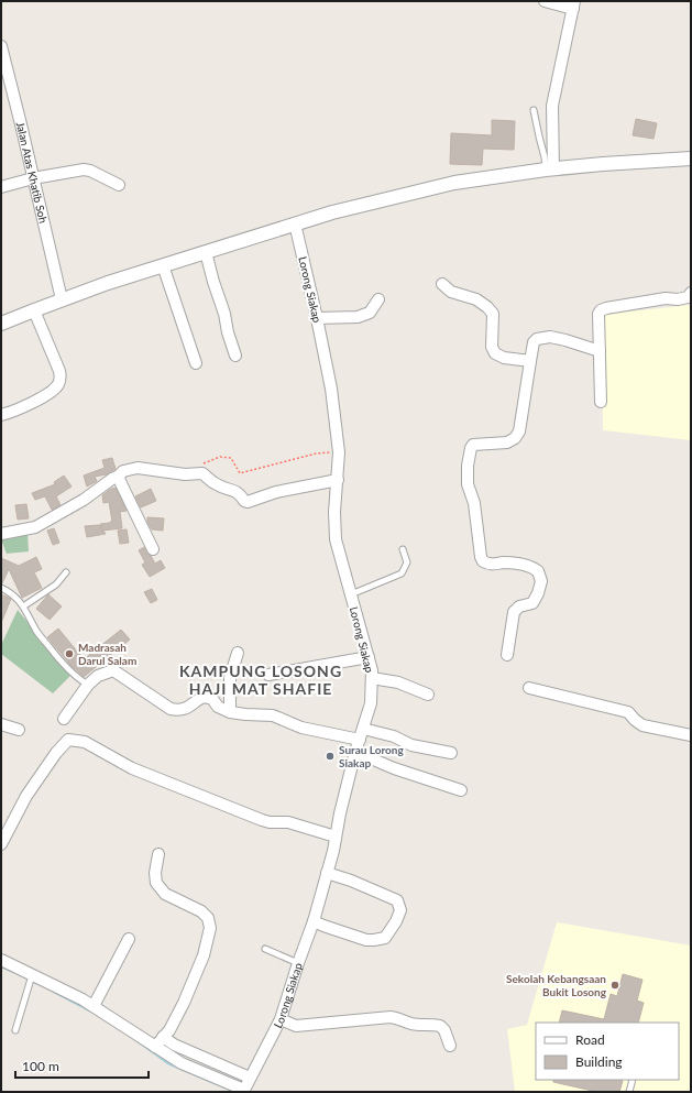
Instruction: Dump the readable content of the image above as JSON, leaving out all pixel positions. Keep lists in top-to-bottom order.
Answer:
{
  "streets": {
    "street": ["Jalan Atas Khatib Soh", "Lorong Siakap"]
  },
  "districts": ["KAMPUNG LOSONG HAJI MAT SHAFIE"],
  "places": ["Madrasah Darul Salam", "Surau Lorong Siakap", "Sekolah Kebangsaan Bukit Losong"],
  "legend": ["Road", "Building"],
  "scale_bar": "100 m"
}
